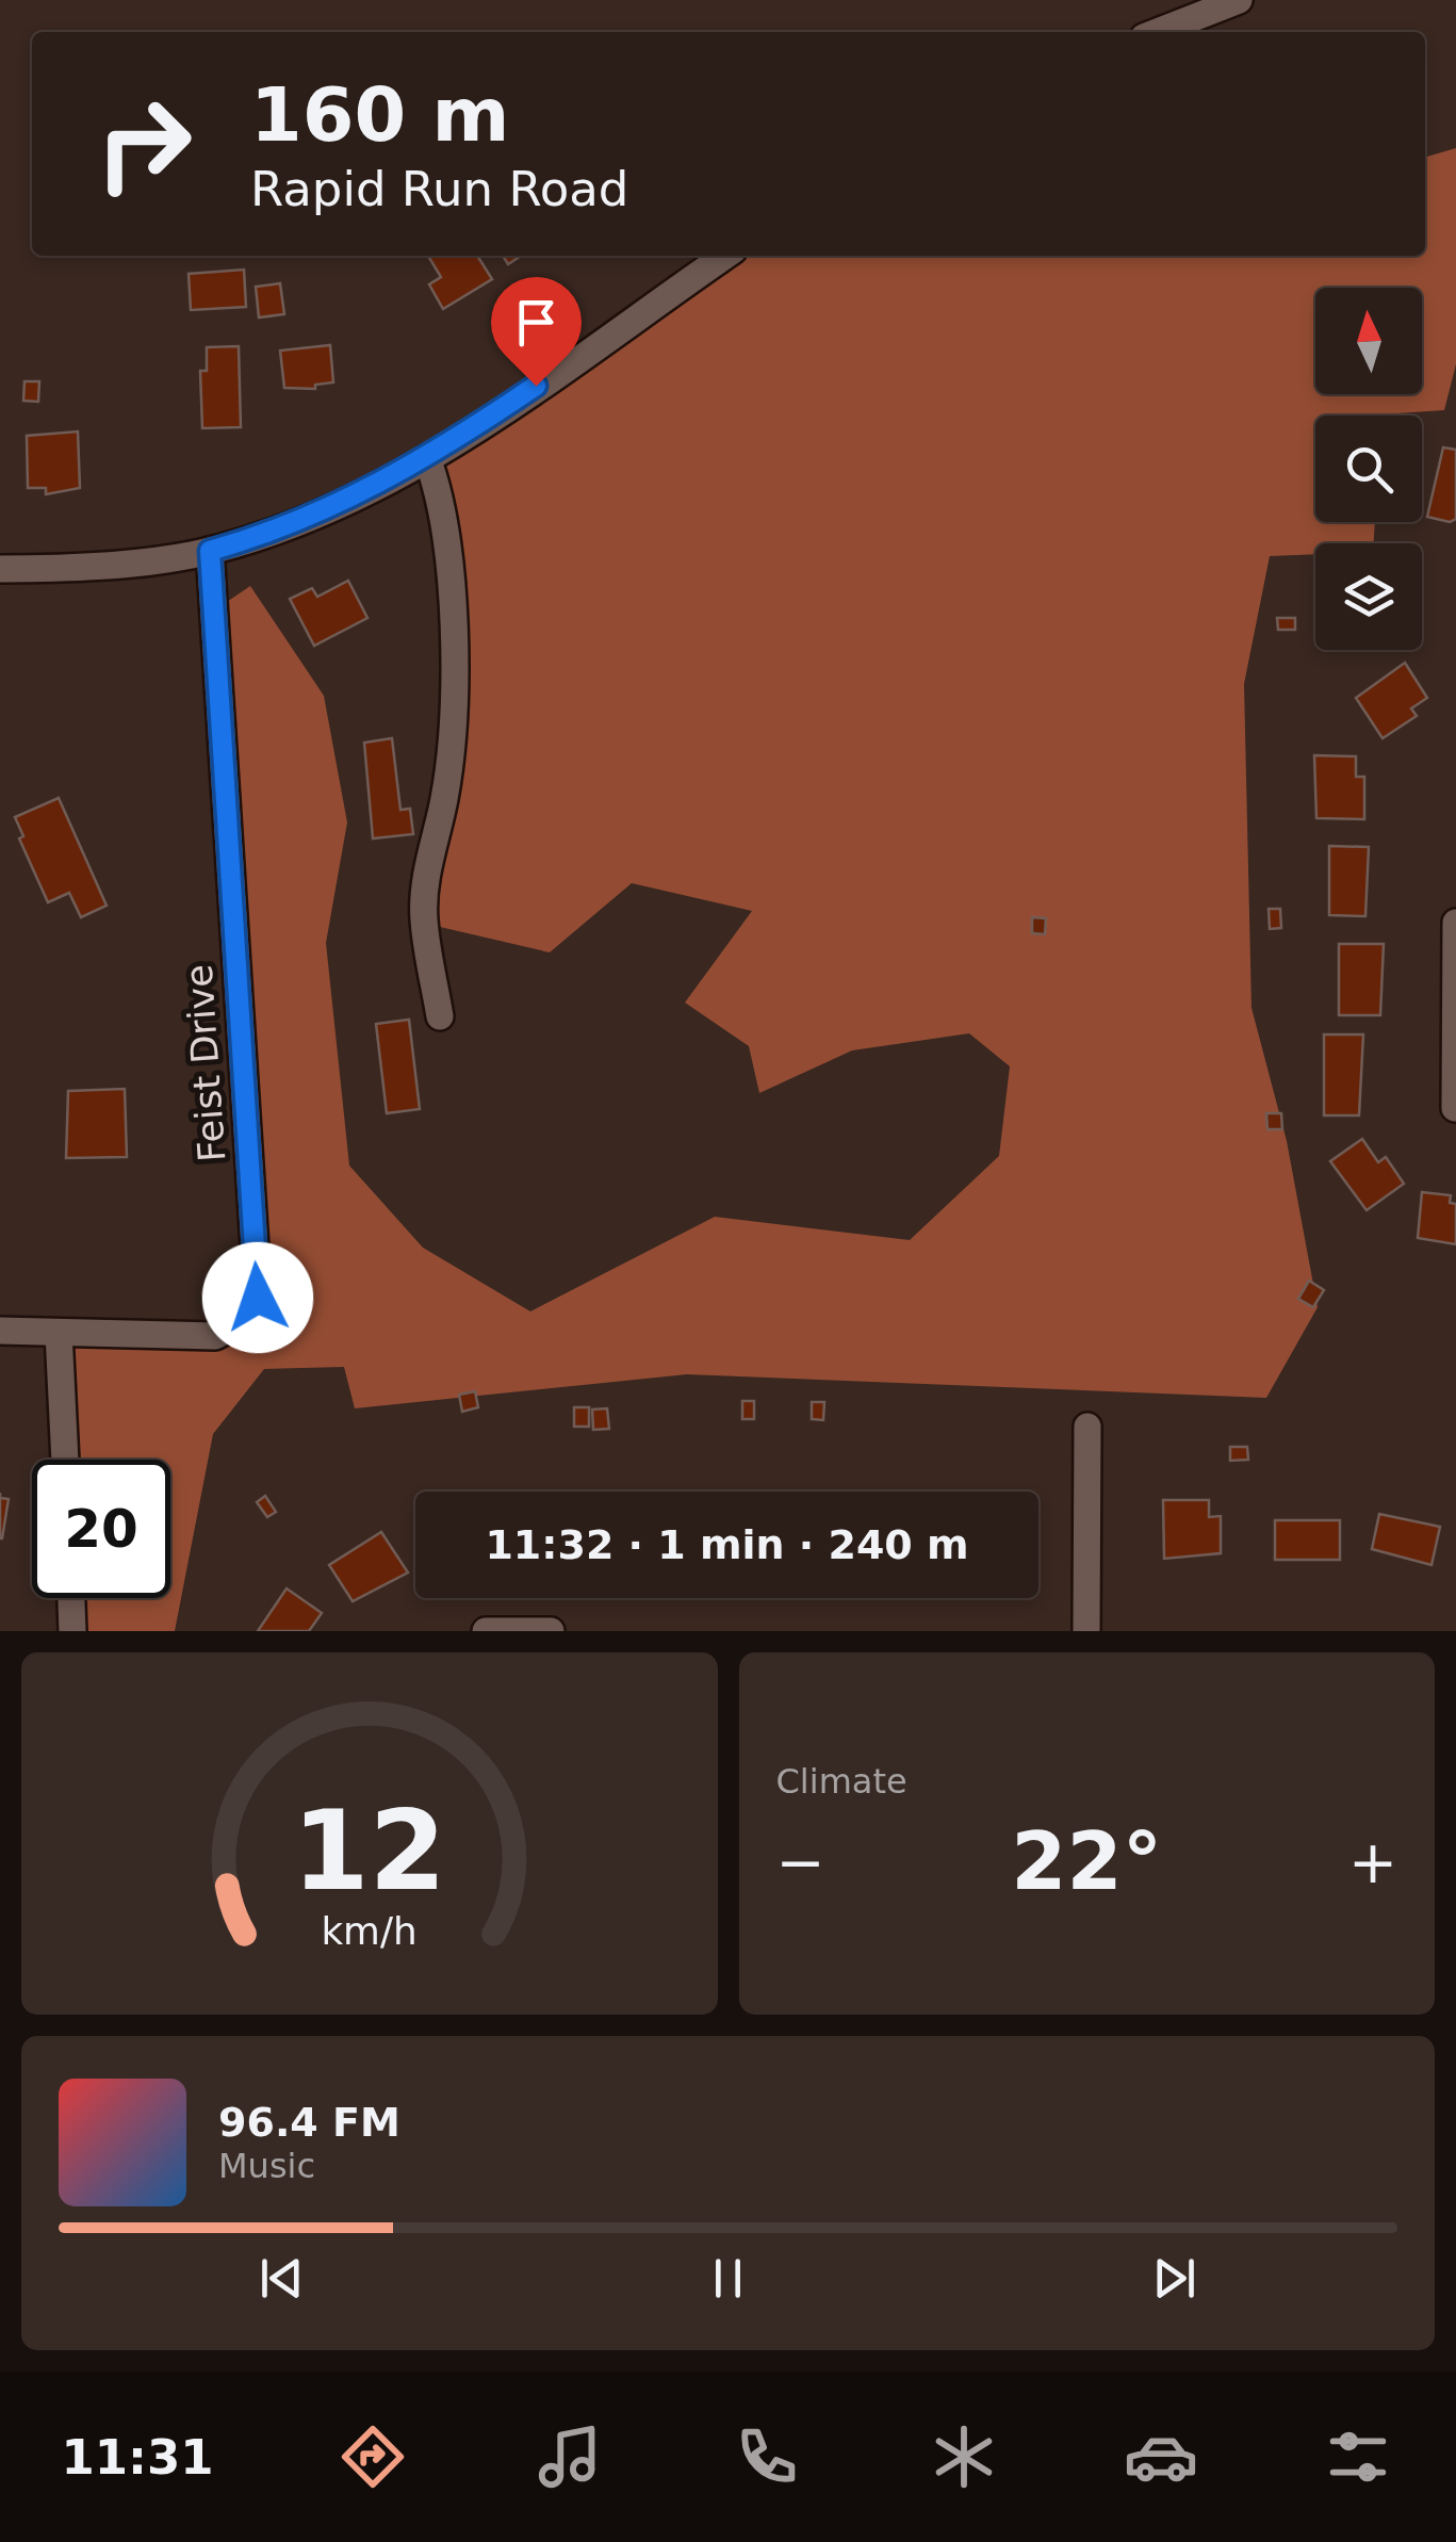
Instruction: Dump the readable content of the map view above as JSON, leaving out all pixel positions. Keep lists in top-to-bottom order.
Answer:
{
  "streets": {
    "street": ["Feist Drive"]
  },
  "north": "top",
  "page": {
    "turn": ["160 m", "Rapid Run Road"],
    "limit": "20",
    "trip": "11:32 · 1 min · 240 m",
    "tile": "Climate",
    "heat": ["−", "22°", "+"],
    "song": ["96.4 FM", "Music"],
    "tabs": "11:31",
    "gauge": ["12", "km/h"]
  }
}
